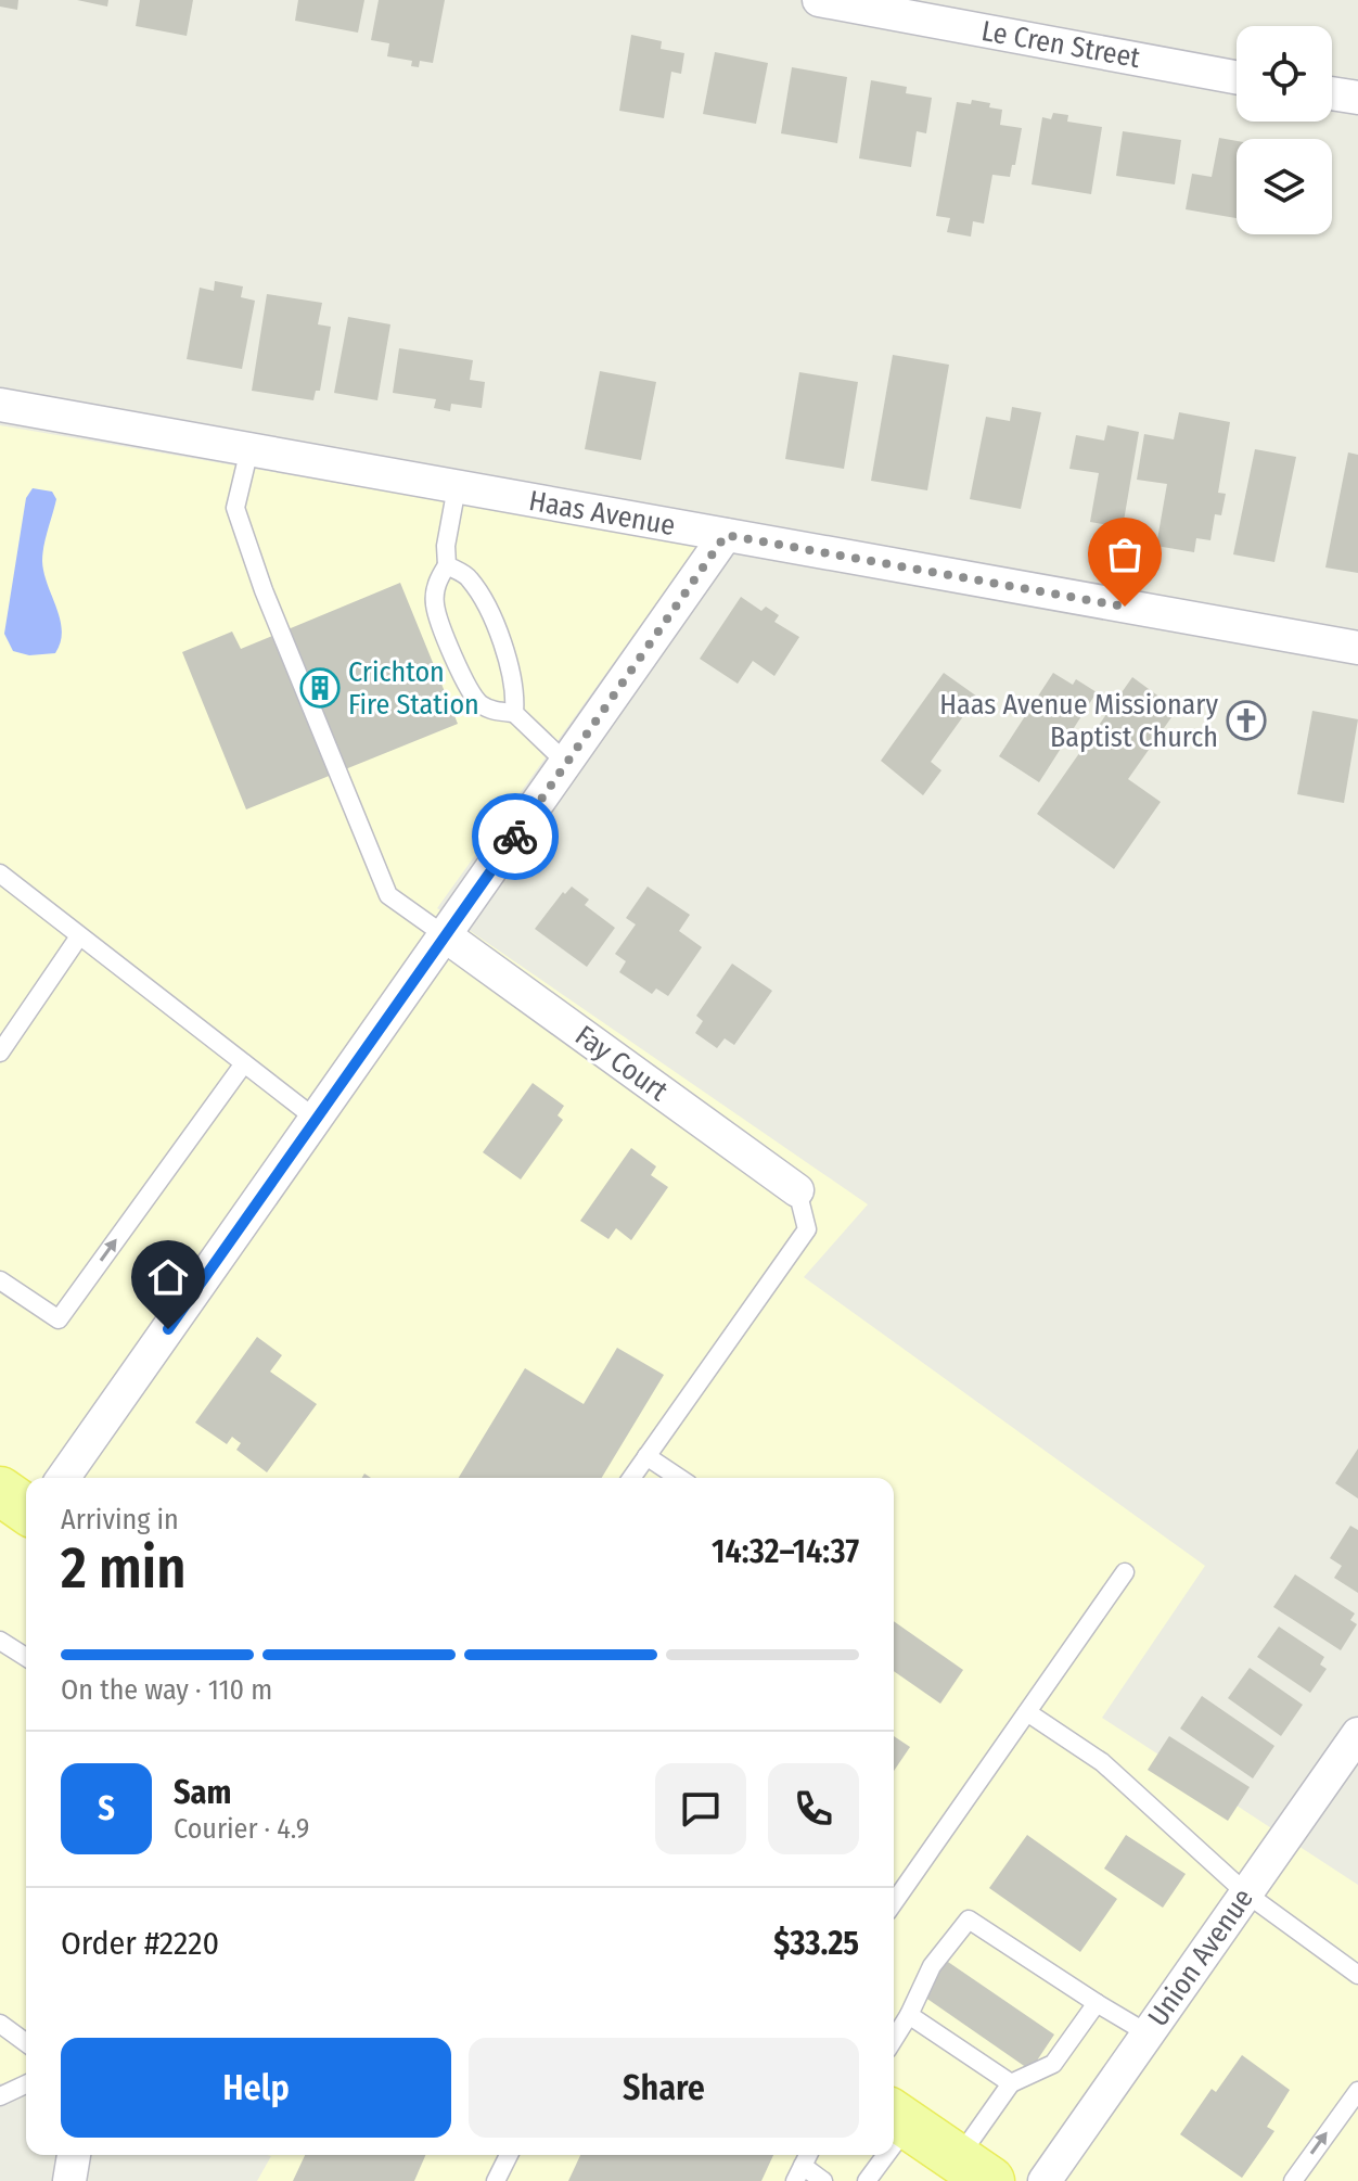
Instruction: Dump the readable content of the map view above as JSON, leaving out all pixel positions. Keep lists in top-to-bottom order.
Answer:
{
  "streets": {
    "street": [
      "Le Cren Street",
      "Haas Avenue",
      "Fay Court",
      "Union Avenue"
    ]
  },
  "places": {
    "building": ["Crichton Fire Station"],
    "church": ["Haas Avenue Missionary Baptist Church"]
  },
  "page": {
    "heading": ["2 min", "Arriving in", "14:32–14:37"],
    "panel": [
      "Sam",
      "Courier · 4.9",
      "Order #2220",
      "$33.25"
    ],
    "bar": "On the way · 110 m",
    "round": "S",
    "buttons": ["Help", "Share"]
  }
}
